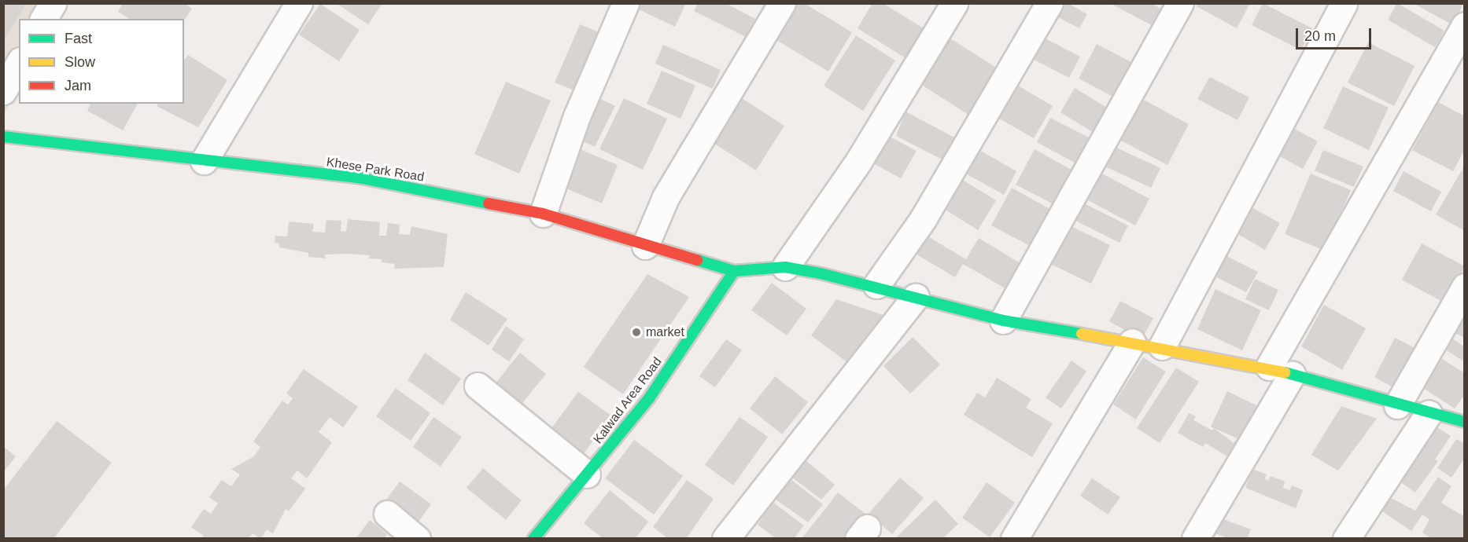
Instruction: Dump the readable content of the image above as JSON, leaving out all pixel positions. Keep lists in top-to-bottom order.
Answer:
{
  "streets": {
    "street": ["Khese Park Road", "Kalwad Area Road"]
  },
  "crossings": [
    ["Khese Park Road", "Kalwad Area Road"]
  ],
  "places": ["market"],
  "legend": ["Fast", "Slow", "Jam"],
  "scale_bar": "20 m"
}
